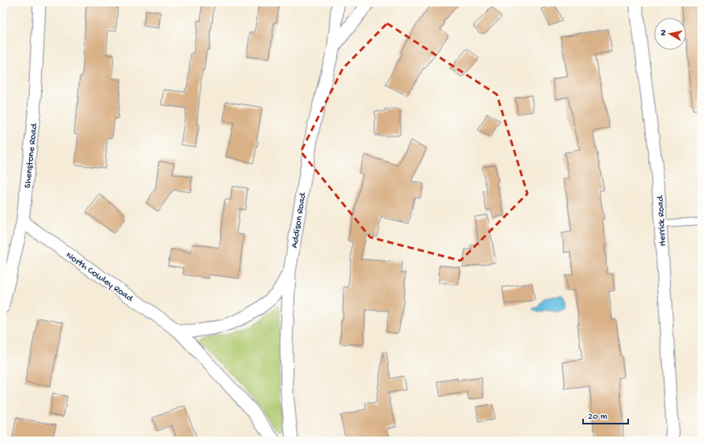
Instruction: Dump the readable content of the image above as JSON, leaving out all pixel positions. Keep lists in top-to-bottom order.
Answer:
{
  "streets": {
    "street": [
      "Shenstone Road",
      "Addison Road",
      "Herrick Road",
      "North Cowley Road"
    ]
  },
  "crossings": [
    ["Shenstone Road", "North Cowley Road"]
  ],
  "scale_bar": "20 m",
  "north": "left"
}
